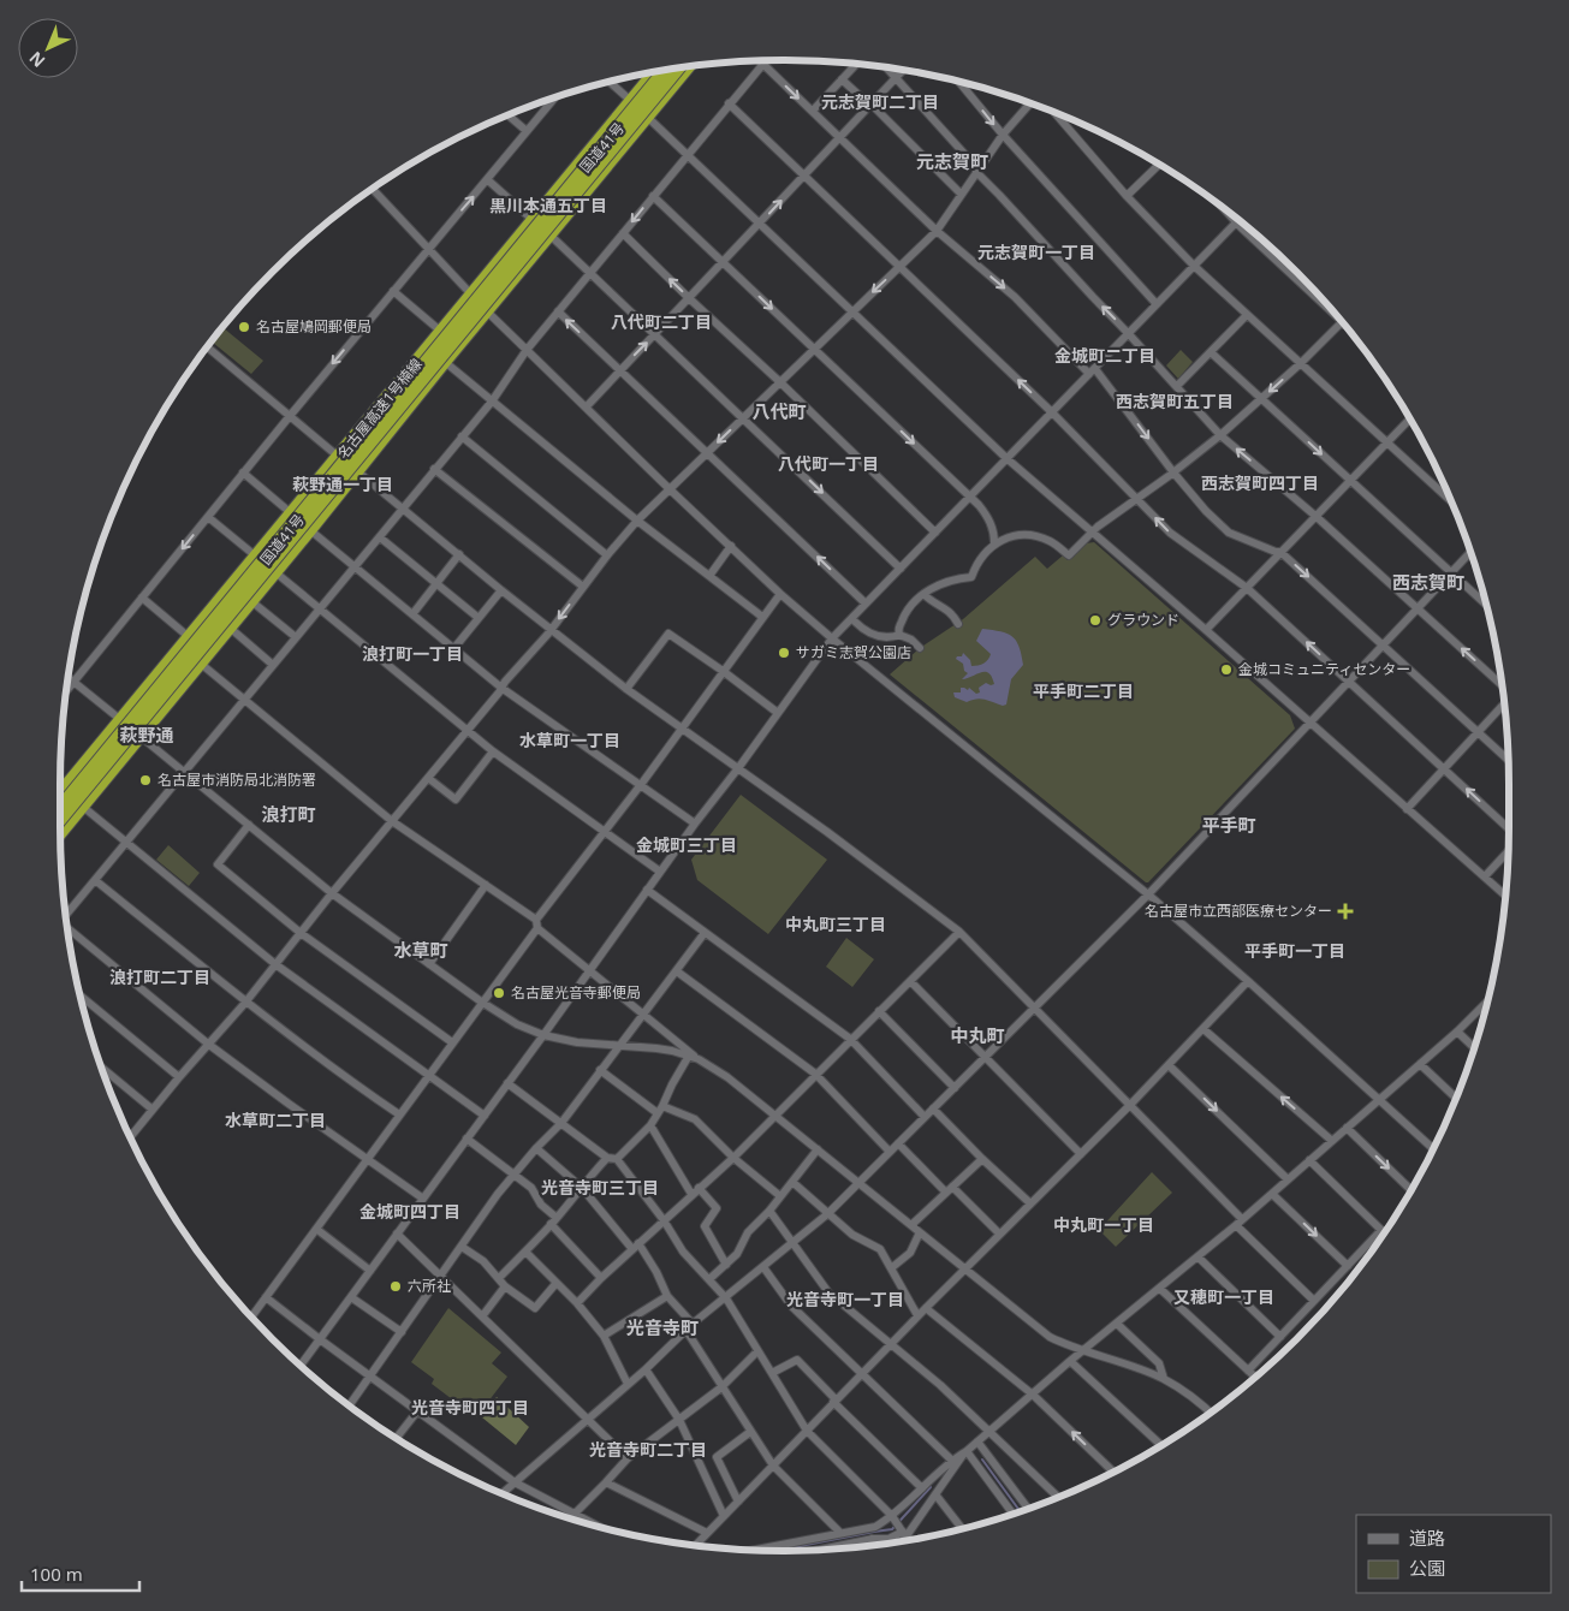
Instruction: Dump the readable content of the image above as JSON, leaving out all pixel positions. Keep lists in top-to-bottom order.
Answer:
{
  "streets": {
    "highway": ["国道41号", "名古屋高速1号楠線"]
  },
  "districts": [
    "元志賀町二丁目",
    "元志賀町",
    "黒川本通五丁目",
    "元志賀町一丁目",
    "八代町二丁目",
    "金城町二丁目",
    "西志賀町五丁目",
    "八代町",
    "八代町一丁目",
    "西志賀町四丁目",
    "萩野通一丁目",
    "西志賀町",
    "浪打町一丁目",
    "平手町二丁目",
    "萩野通",
    "水草町一丁目",
    "浪打町",
    "平手町",
    "金城町三丁目",
    "中丸町三丁目",
    "水草町",
    "平手町一丁目",
    "浪打町二丁目",
    "中丸町",
    "水草町二丁目",
    "光音寺町三丁目",
    "金城町四丁目",
    "中丸町一丁目",
    "又穂町一丁目",
    "光音寺町一丁目",
    "光音寺町",
    "光音寺町四丁目",
    "光音寺町二丁目"
  ],
  "places": {
    "other": [
      "名古屋鳩岡郵便局",
      "グラウンド",
      "サガミ志賀公園店",
      "金城コミュニティセンター",
      "名古屋市消防局北消防署",
      "名古屋光音寺郵便局",
      "六所社"
    ],
    "health": ["名古屋市立西部医療センター"]
  },
  "legend": ["道路", "公園"],
  "scale_bar": "100 m",
  "north": "bottom left"
}
